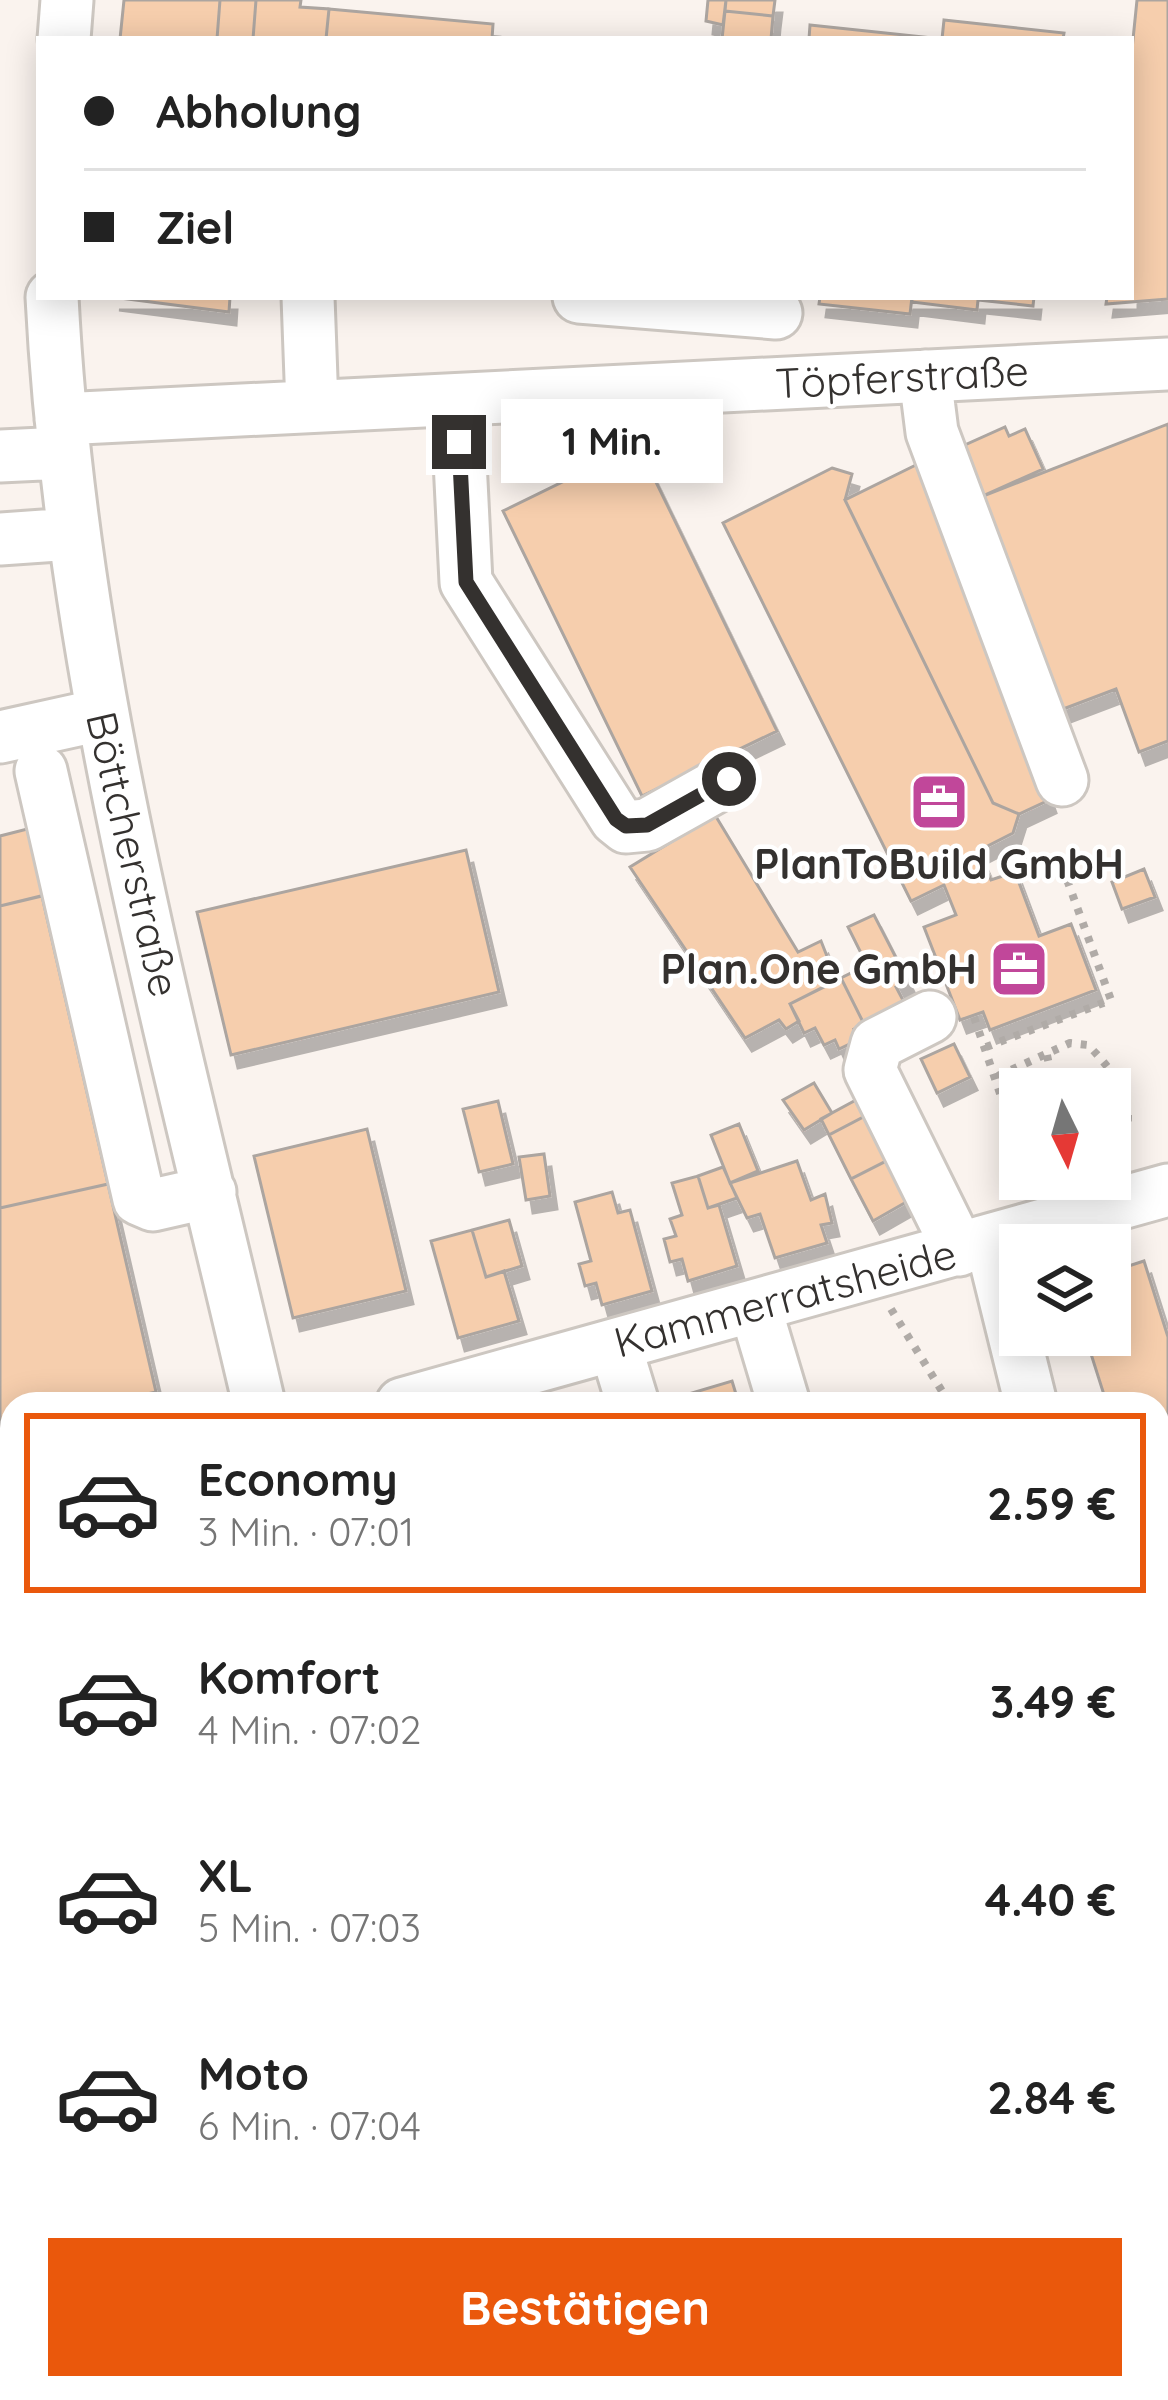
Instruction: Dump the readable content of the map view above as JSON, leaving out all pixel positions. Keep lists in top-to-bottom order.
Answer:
{
  "streets": {
    "street": ["Töpferstraße", "Böttcherstraße", "Kammerratsheide"]
  },
  "crossings": [
    ["Töpferstraße", "Böttcherstraße"]
  ],
  "places": {
    "office": ["PlanToBuild GmbH", "Plan.One GmbH"]
  },
  "north": "bottom",
  "page": {
    "banner": ["Abholung", "Ziel"],
    "bubble": "1 Min.",
    "list": [
      {
        "name": "Economy",
        "note": "3 Min. · 07:01",
        "value": "2.59 €"
      },
      {
        "name": "Komfort",
        "note": "4 Min. · 07:02",
        "value": "3.49 €"
      },
      {
        "name": "XL",
        "note": "5 Min. · 07:03",
        "value": "4.40 €"
      },
      {
        "name": "Moto",
        "note": "6 Min. · 07:04",
        "value": "2.84 €"
      }
    ],
    "buttons": "Bestätigen"
  }
}
